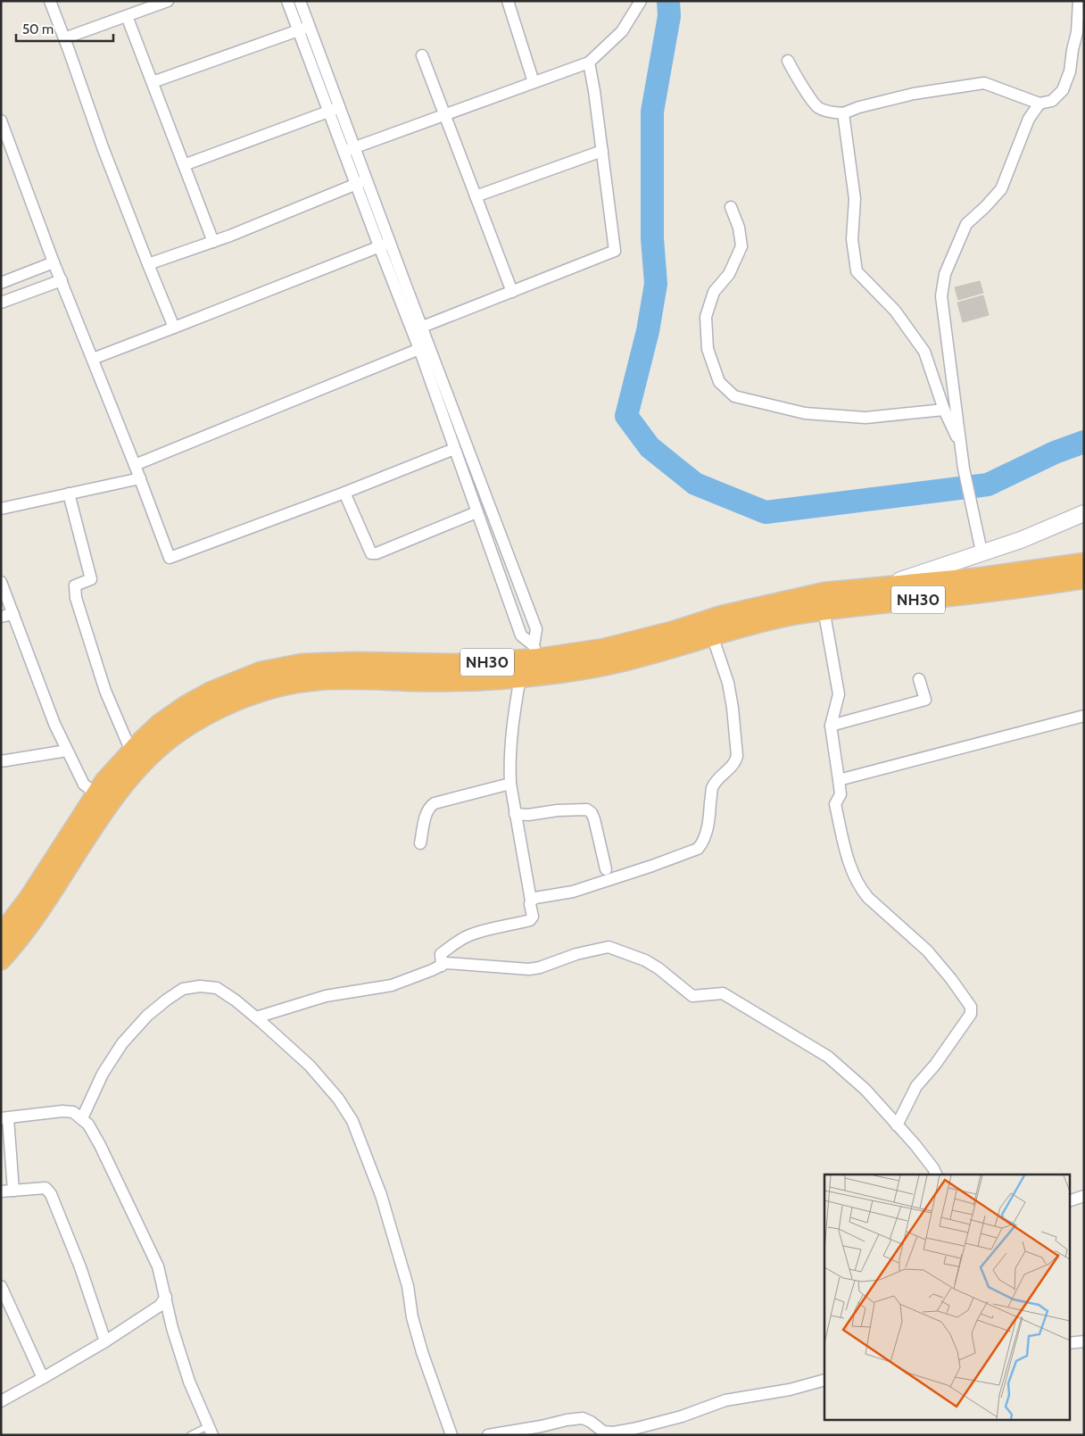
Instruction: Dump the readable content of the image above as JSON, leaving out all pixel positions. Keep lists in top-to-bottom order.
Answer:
{
  "streets": {
    "highway": ["NH30"]
  },
  "scale_bar": "50 m"
}
